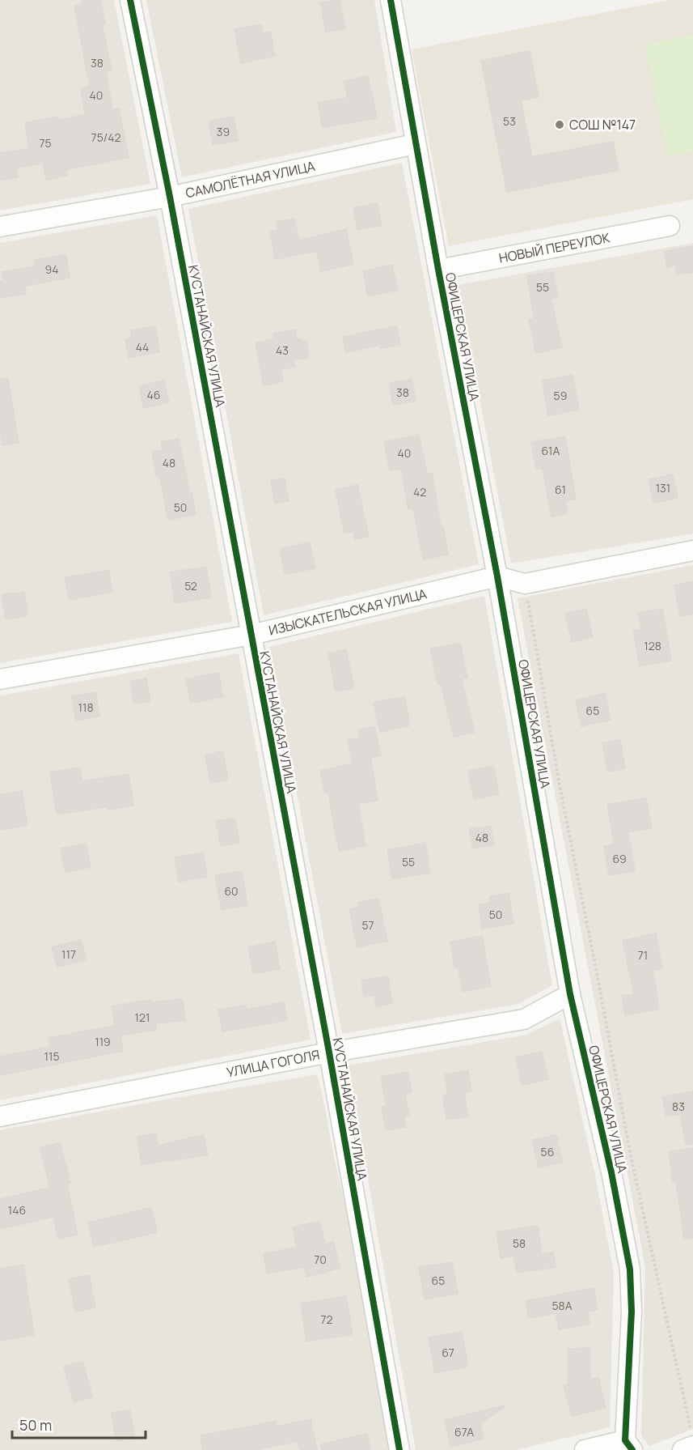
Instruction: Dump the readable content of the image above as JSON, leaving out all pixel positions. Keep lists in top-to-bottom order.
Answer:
{
  "streets": {
    "street": [
      "САМОЛЁТНАЯ УЛИЦА",
      "НОВЫЙ ПЕРЕУЛОК",
      "КУСТАНАЙСКАЯ УЛИЦА",
      "ОФИЦЕРСКАЯ УЛИЦА",
      "ИЗЫСКАТЕЛЬСКАЯ УЛИЦА",
      "УЛИЦА ГОГОЛЯ"
    ]
  },
  "crossings": [
    ["САМОЛЁТНАЯ УЛИЦА", "КУСТАНАЙСКАЯ УЛИЦА"],
    ["САМОЛЁТНАЯ УЛИЦА", "ОФИЦЕРСКАЯ УЛИЦА"],
    ["НОВЫЙ ПЕРЕУЛОК", "ОФИЦЕРСКАЯ УЛИЦА"],
    ["КУСТАНАЙСКАЯ УЛИЦА", "ИЗЫСКАТЕЛЬСКАЯ УЛИЦА"],
    ["КУСТАНАЙСКАЯ УЛИЦА", "УЛИЦА ГОГОЛЯ"],
    ["ОФИЦЕРСКАЯ УЛИЦА", "ИЗЫСКАТЕЛЬСКАЯ УЛИЦА"],
    ["ОФИЦЕРСКАЯ УЛИЦА", "УЛИЦА ГОГОЛЯ"]
  ],
  "places": ["СОШ №147"],
  "house_numbers": [
    "38",
    "40",
    "53",
    "39",
    "75/42",
    "75",
    "94",
    "55",
    "44",
    "43",
    "38",
    "46",
    "59",
    "61А",
    "40",
    "48",
    "131",
    "61",
    "42",
    "50",
    "52",
    "128",
    "118",
    "65",
    "48",
    "69",
    "55",
    "60",
    "50",
    "57",
    "117",
    "71",
    "121",
    "119",
    "115",
    "83",
    "56",
    "146",
    "58",
    "70",
    "65",
    "58А",
    "72",
    "67",
    "67А"
  ],
  "scale_bar": "50 m"
}
